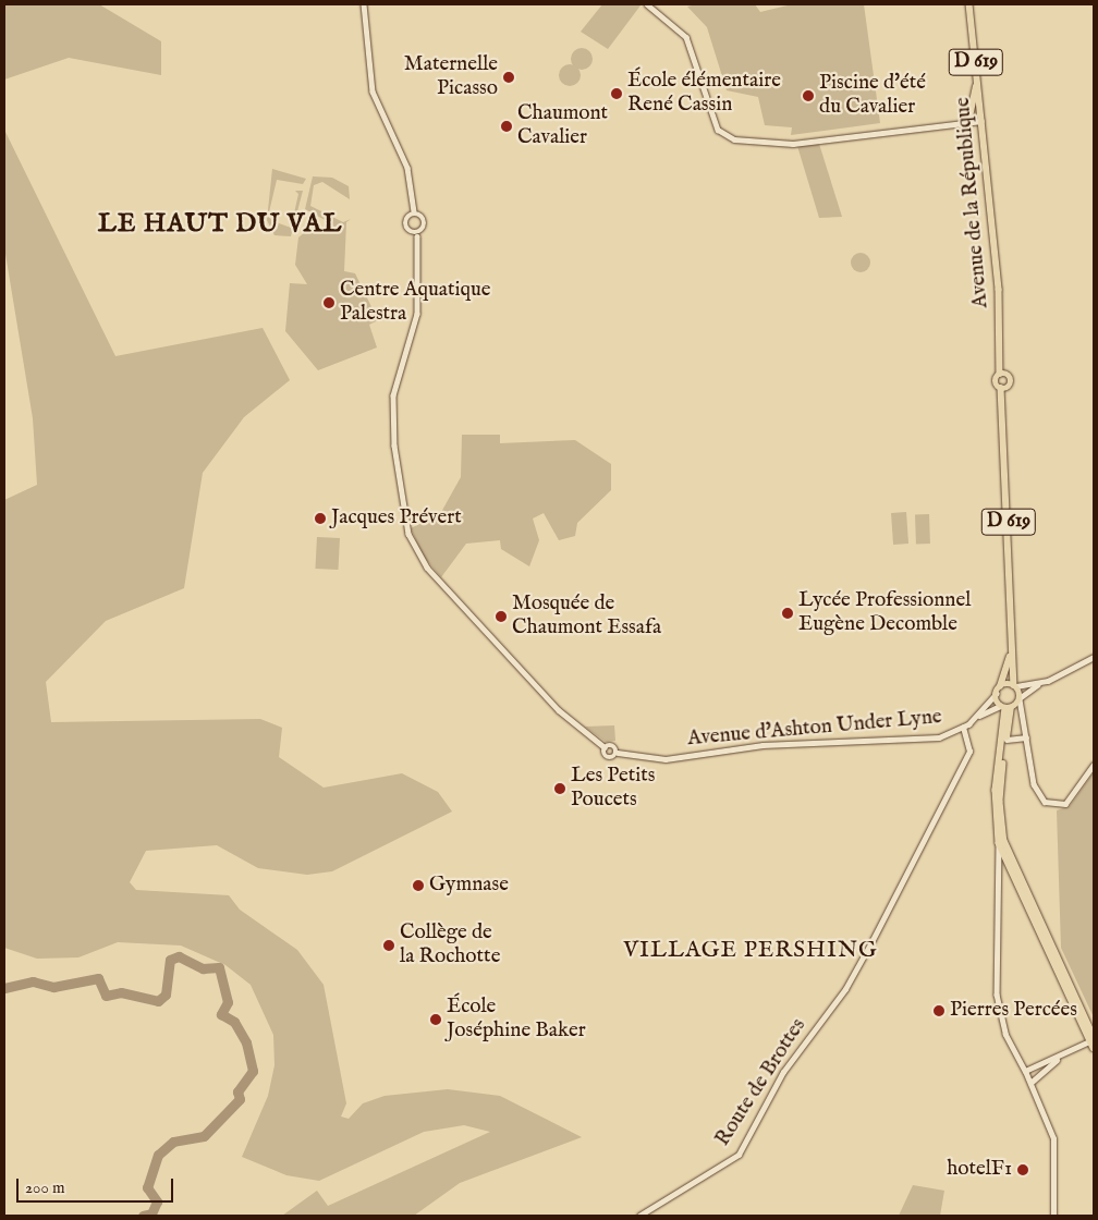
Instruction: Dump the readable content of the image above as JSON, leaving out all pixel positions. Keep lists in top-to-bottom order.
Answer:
{
  "streets": {
    "main road": ["D 619", "Avenue de la République"],
    "street": ["Avenue d'Ashton Under Lyne", "Route de Brottes"]
  },
  "crossings": [
    ["Avenue d'Ashton Under Lyne", "Route de Brottes"]
  ],
  "districts": ["LE HAUT DU VAL", "VILLAGE PERSHING"],
  "places": [
    "Maternelle Picasso",
    "École élémentaire René Cassin",
    "Piscine d'été du Cavalier",
    "Chaumont Cavalier",
    "Centre Aquatique Palestra",
    "Jacques Prévert",
    "Lycée Professionnel Eugène Decomble",
    "Mosquée de Chaumont Essafa",
    "Les Petits Poucets",
    "Gymnase",
    "Collège de la Rochotte",
    "Pierres Percées",
    "École Joséphine Baker",
    "hotelF1"
  ],
  "scale_bar": "200 m"
}
